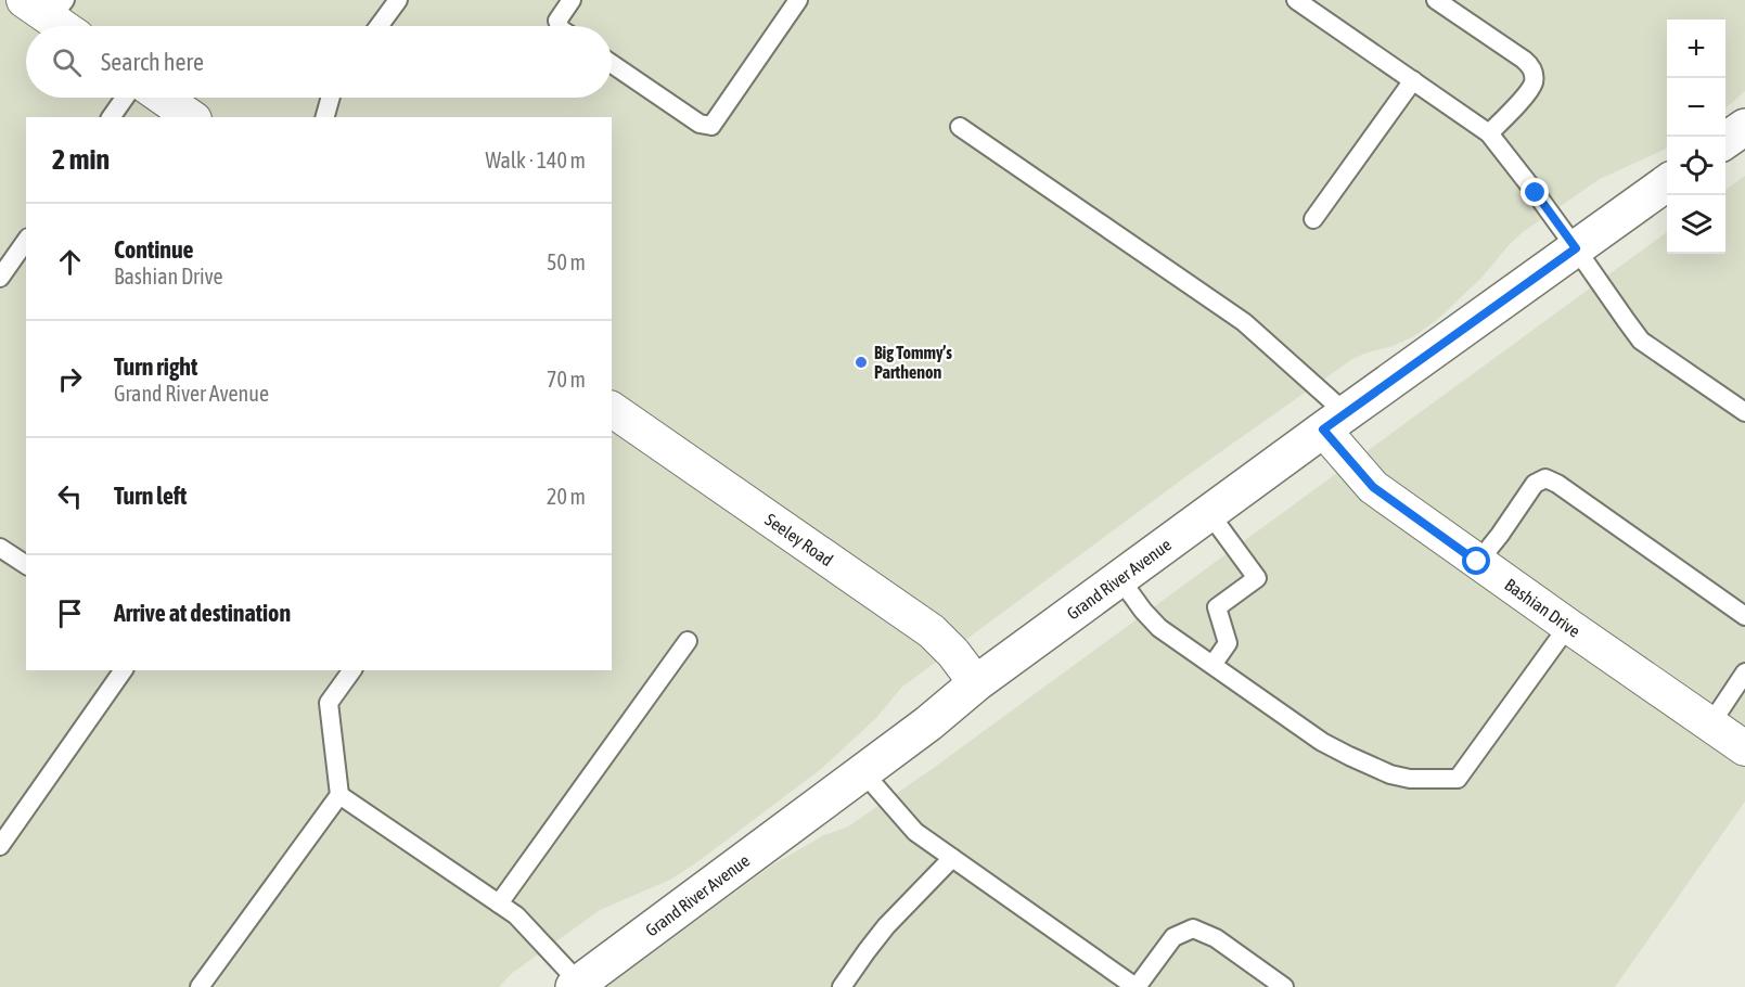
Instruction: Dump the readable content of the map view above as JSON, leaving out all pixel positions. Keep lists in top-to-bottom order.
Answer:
{
  "streets": {
    "main road": ["Grand River Avenue"],
    "street": ["Seeley Road", "Bashian Drive"]
  },
  "crossings": [
    ["Seeley Road", "Grand River Avenue"],
    ["Grand River Avenue", "Bashian Drive"]
  ],
  "places": ["Big Tommy’s Parthenon"],
  "page": {
    "map_buttons": ["+", "−"],
    "search": "Search here",
    "heading": ["2 min", "Walk · 140 m"],
    "list": [
      ["Continue", "Bashian Drive", "50 m"],
      ["Turn right", "Grand River Avenue", "70 m"],
      ["Turn left", "20 m"],
      "Arrive at destination"
    ]
  }
}
